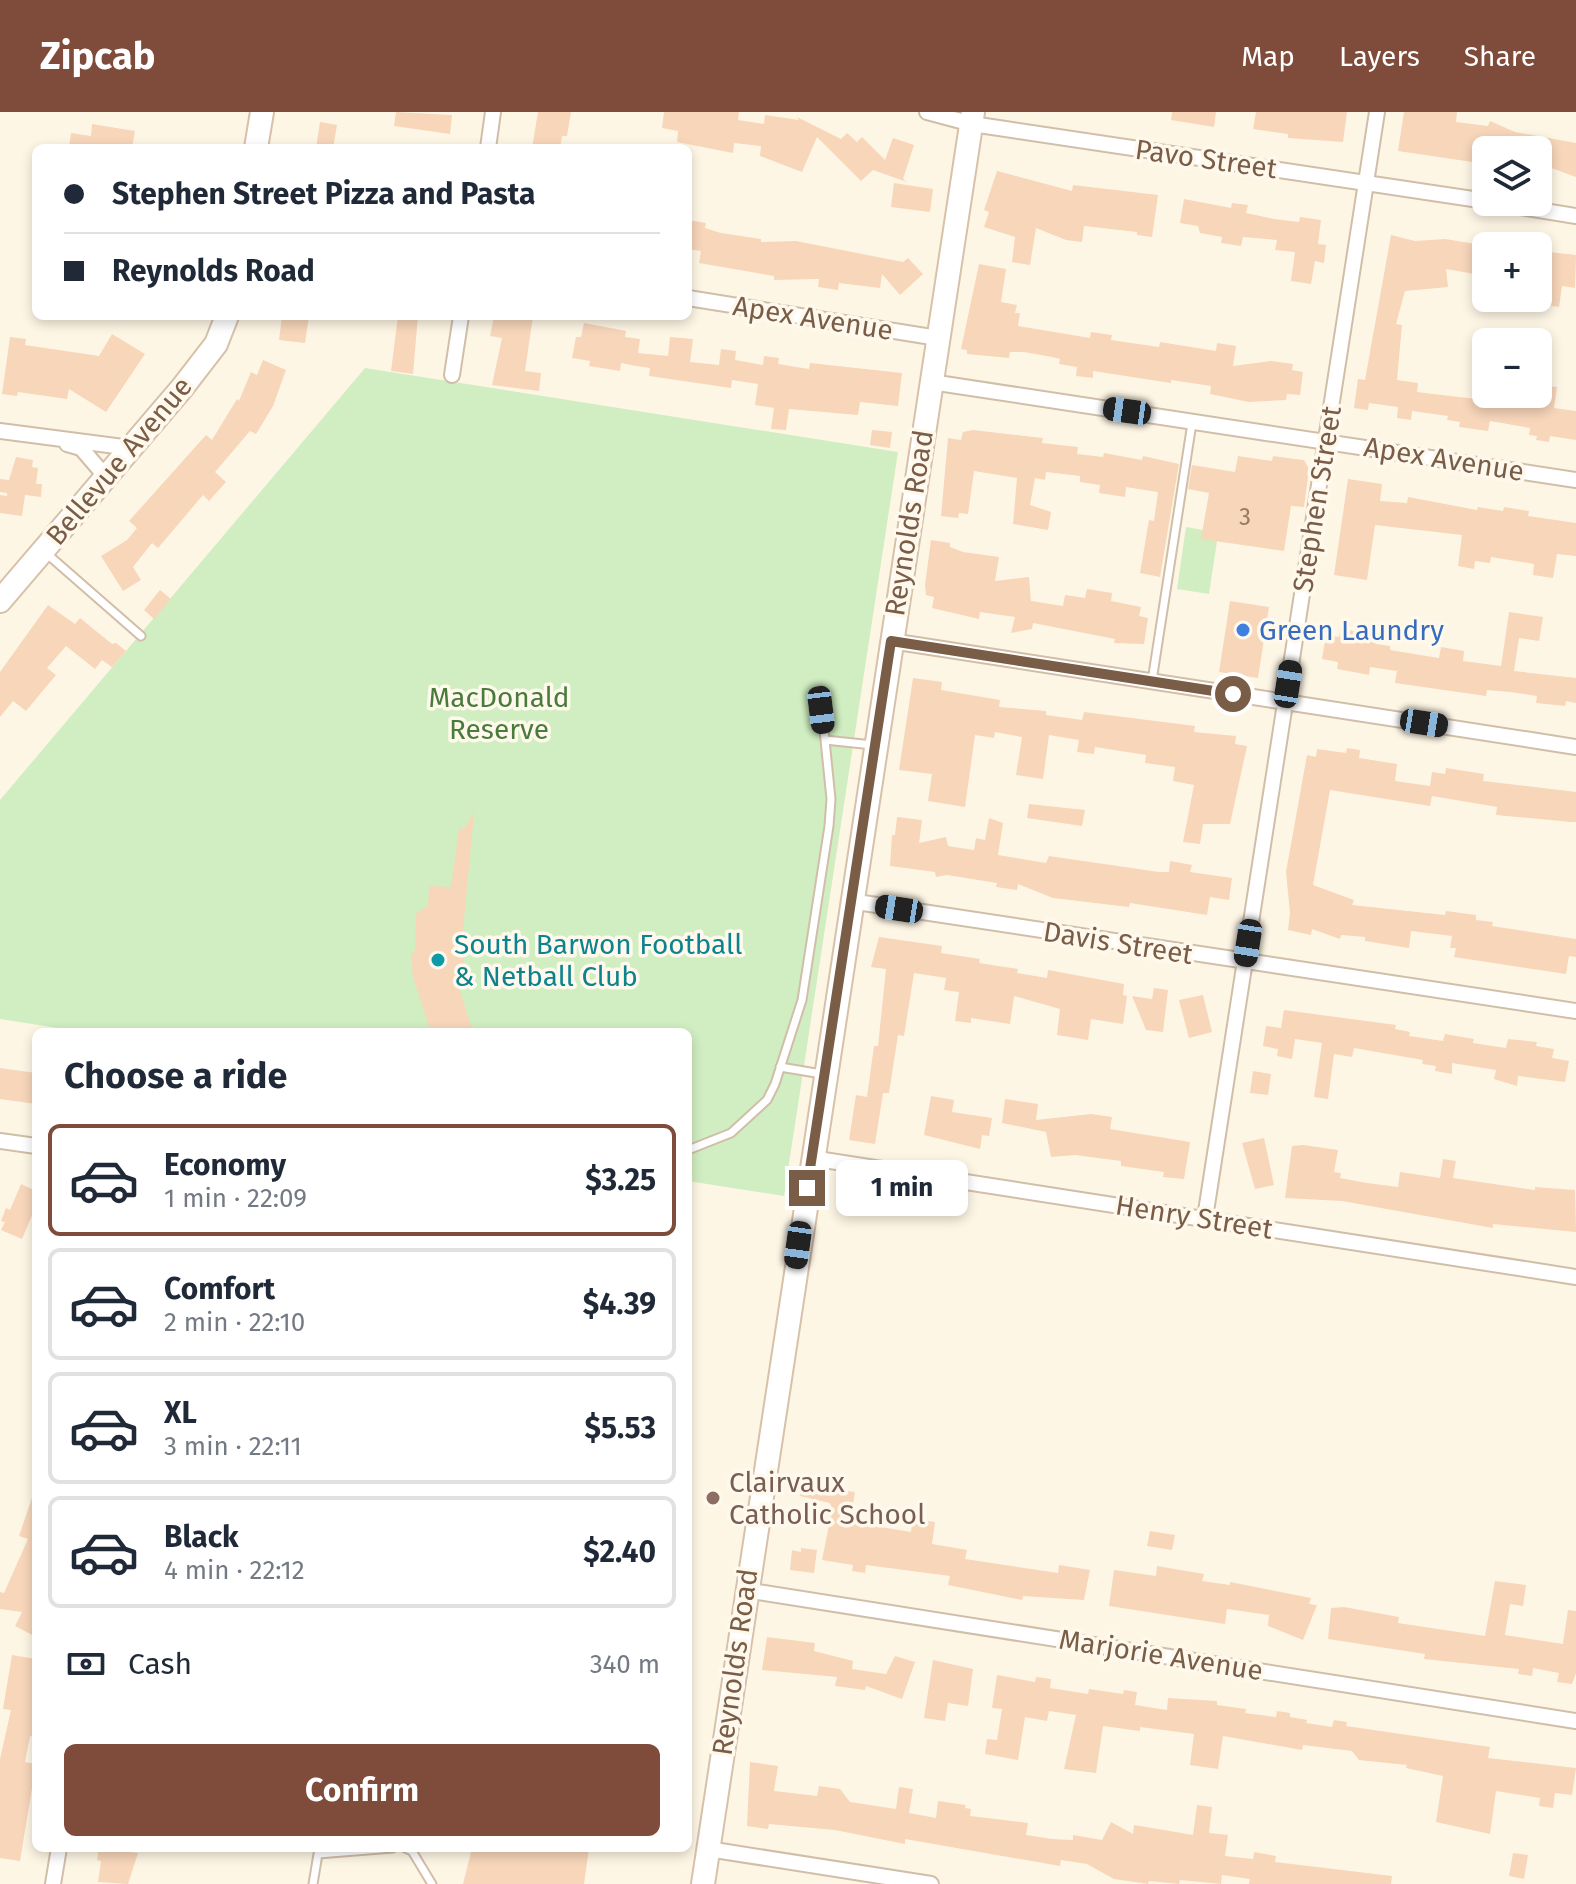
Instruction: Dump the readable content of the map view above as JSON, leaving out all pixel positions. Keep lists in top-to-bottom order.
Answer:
{
  "streets": {
    "street": [
      "Pavo Street",
      "Apex Avenue",
      "Bellevue Avenue",
      "Stephen Street",
      "Reynolds Road",
      "Davis Street",
      "Henry Street",
      "Marjorie Avenue"
    ]
  },
  "crossings": [
    ["Pavo Street", "Stephen Street"],
    ["Pavo Street", "Reynolds Road"],
    ["Apex Avenue", "Stephen Street"],
    ["Apex Avenue", "Reynolds Road"],
    ["Stephen Street", "Davis Street"],
    ["Stephen Street", "Henry Street"],
    ["Reynolds Road", "Davis Street"],
    ["Reynolds Road", "Henry Street"],
    ["Reynolds Road", "Marjorie Avenue"]
  ],
  "parks": ["MacDonald Reserve"],
  "places": ["Green Laundry", "South Barwon Football & Netball Club", "Clairvaux Catholic School"],
  "house_numbers": ["3"],
  "page": {
    "header": "Zipcab",
    "nav": ["Map", "Layers", "Share"],
    "map_buttons": ["+", "−"],
    "banner": ["Stephen Street Pizza and Pasta", "Reynolds Road"],
    "heading": "Choose a ride",
    "list": [
      {
        "name": "Economy",
        "note": "1 min · 22:09",
        "value": "$3.25"
      },
      {
        "name": "Comfort",
        "note": "2 min · 22:10",
        "value": "$4.39"
      },
      {
        "name": "XL",
        "note": "3 min · 22:11",
        "value": "$5.53"
      },
      {
        "name": "Black",
        "note": "4 min · 22:12",
        "value": "$2.40"
      }
    ],
    "bubble": "1 min",
    "pay": ["Cash", "340 m"],
    "buttons": "Confirm"
  }
}
